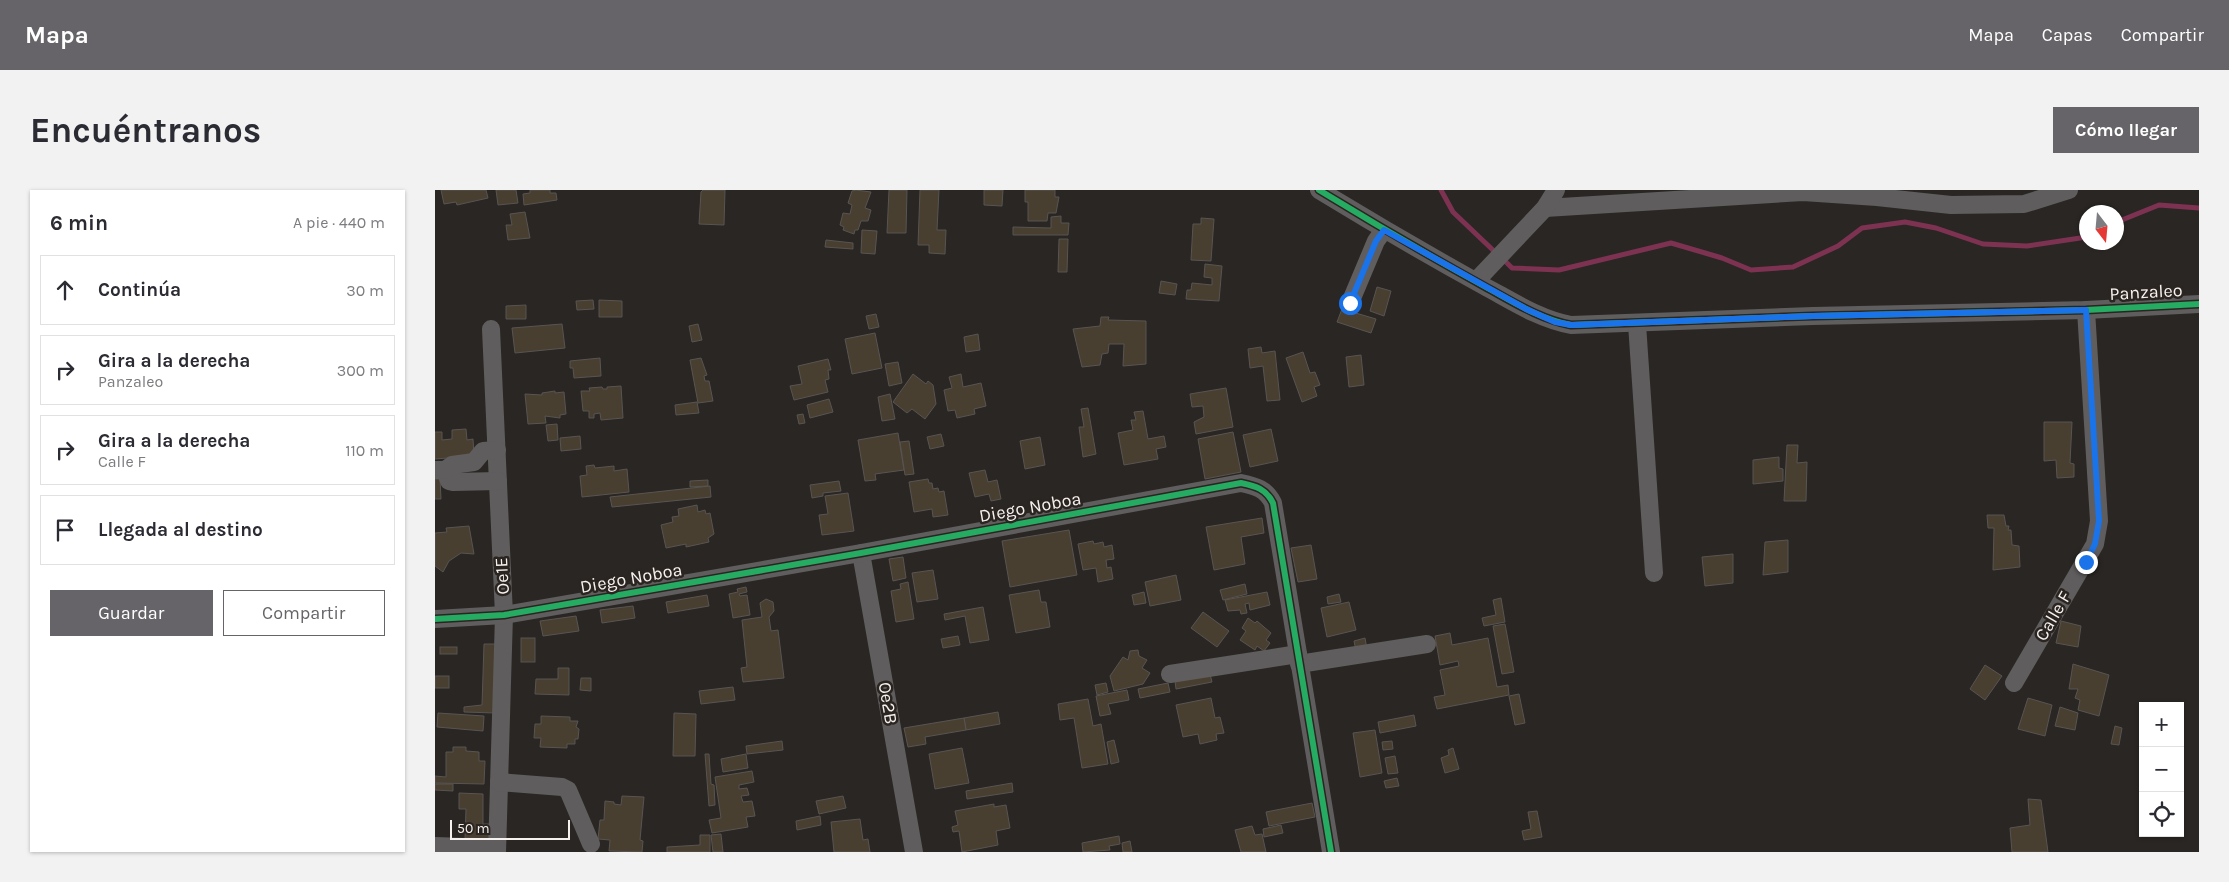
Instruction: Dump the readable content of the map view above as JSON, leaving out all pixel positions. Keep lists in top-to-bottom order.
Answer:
{
  "streets": {
    "street": [
      "Panzaleo",
      "Diego Noboa",
      "Oe1E",
      "Calle F",
      "Oe2B"
    ]
  },
  "crossings": [
    ["Panzaleo", "Calle F"],
    ["Diego Noboa", "Oe1E"],
    ["Diego Noboa", "Oe2B"]
  ],
  "scale_bar": "50 m",
  "north": "bottom",
  "page": {
    "header": "Mapa",
    "nav": ["Mapa", "Capas", "Compartir"],
    "buttons": [
      "Cómo llegar",
      ["Guardar", "Compartir"]
    ],
    "title": "Encuéntranos",
    "heading": ["6 min", "A pie · 440 m"],
    "list": [
      ["Continúa", "30 m"],
      ["Gira a la derecha", "Panzaleo", "300 m"],
      ["Gira a la derecha", "Calle F", "110 m"],
      "Llegada al destino"
    ],
    "map_buttons": ["+", "−"],
    "scale": "50 m"
  }
}
